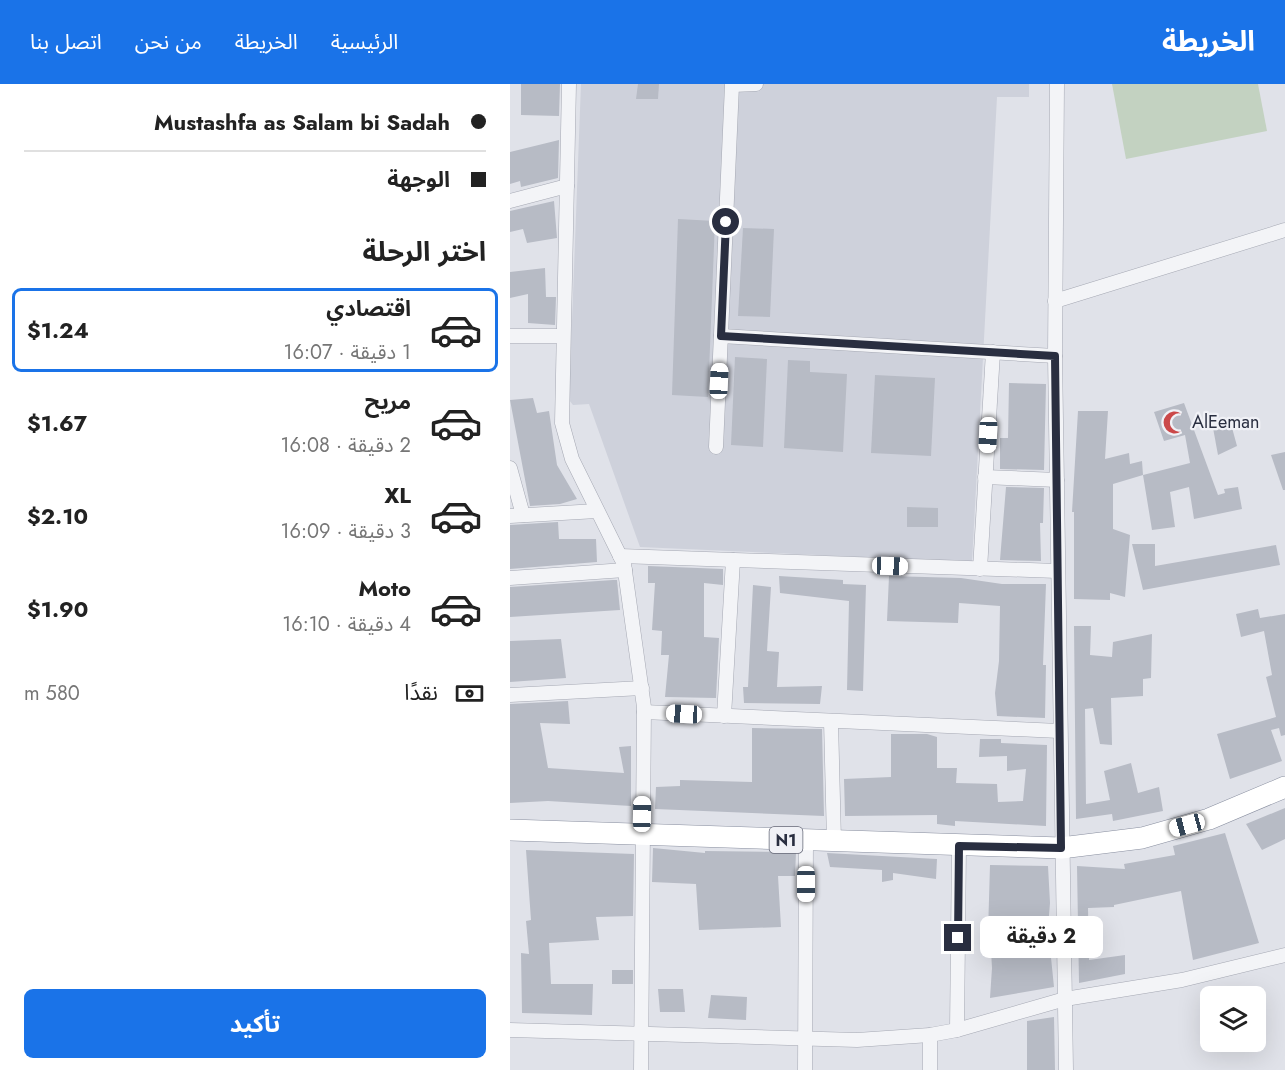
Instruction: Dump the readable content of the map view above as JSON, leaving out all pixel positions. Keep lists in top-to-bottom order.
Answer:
{
  "streets": {
    "highway": ["N1"]
  },
  "places": {
    "mosque": ["AlEeman"]
  },
  "page": {
    "header": "الخريطة",
    "nav": [
      "الرئيسية",
      "الخريطة",
      "من نحن",
      "اتصل بنا"
    ],
    "banner": ["Mustashfa as Salam bi Sadah", "الوجهة"],
    "heading": "اختر الرحلة",
    "list": [
      {
        "name": "اقتصادي",
        "note": "1 دقيقة · 16:07",
        "value": "$1.24"
      },
      {
        "name": "مريح",
        "note": "2 دقيقة · 16:08",
        "value": "$1.67"
      },
      {
        "name": "XL",
        "note": "3 دقيقة · 16:09",
        "value": "$2.10"
      },
      {
        "name": "Moto",
        "note": "4 دقيقة · 16:10",
        "value": "$1.90"
      }
    ],
    "pay": ["نقدًا", "580 m"],
    "bubble": "2 دقيقة",
    "buttons": "تأكيد"
  }
}
